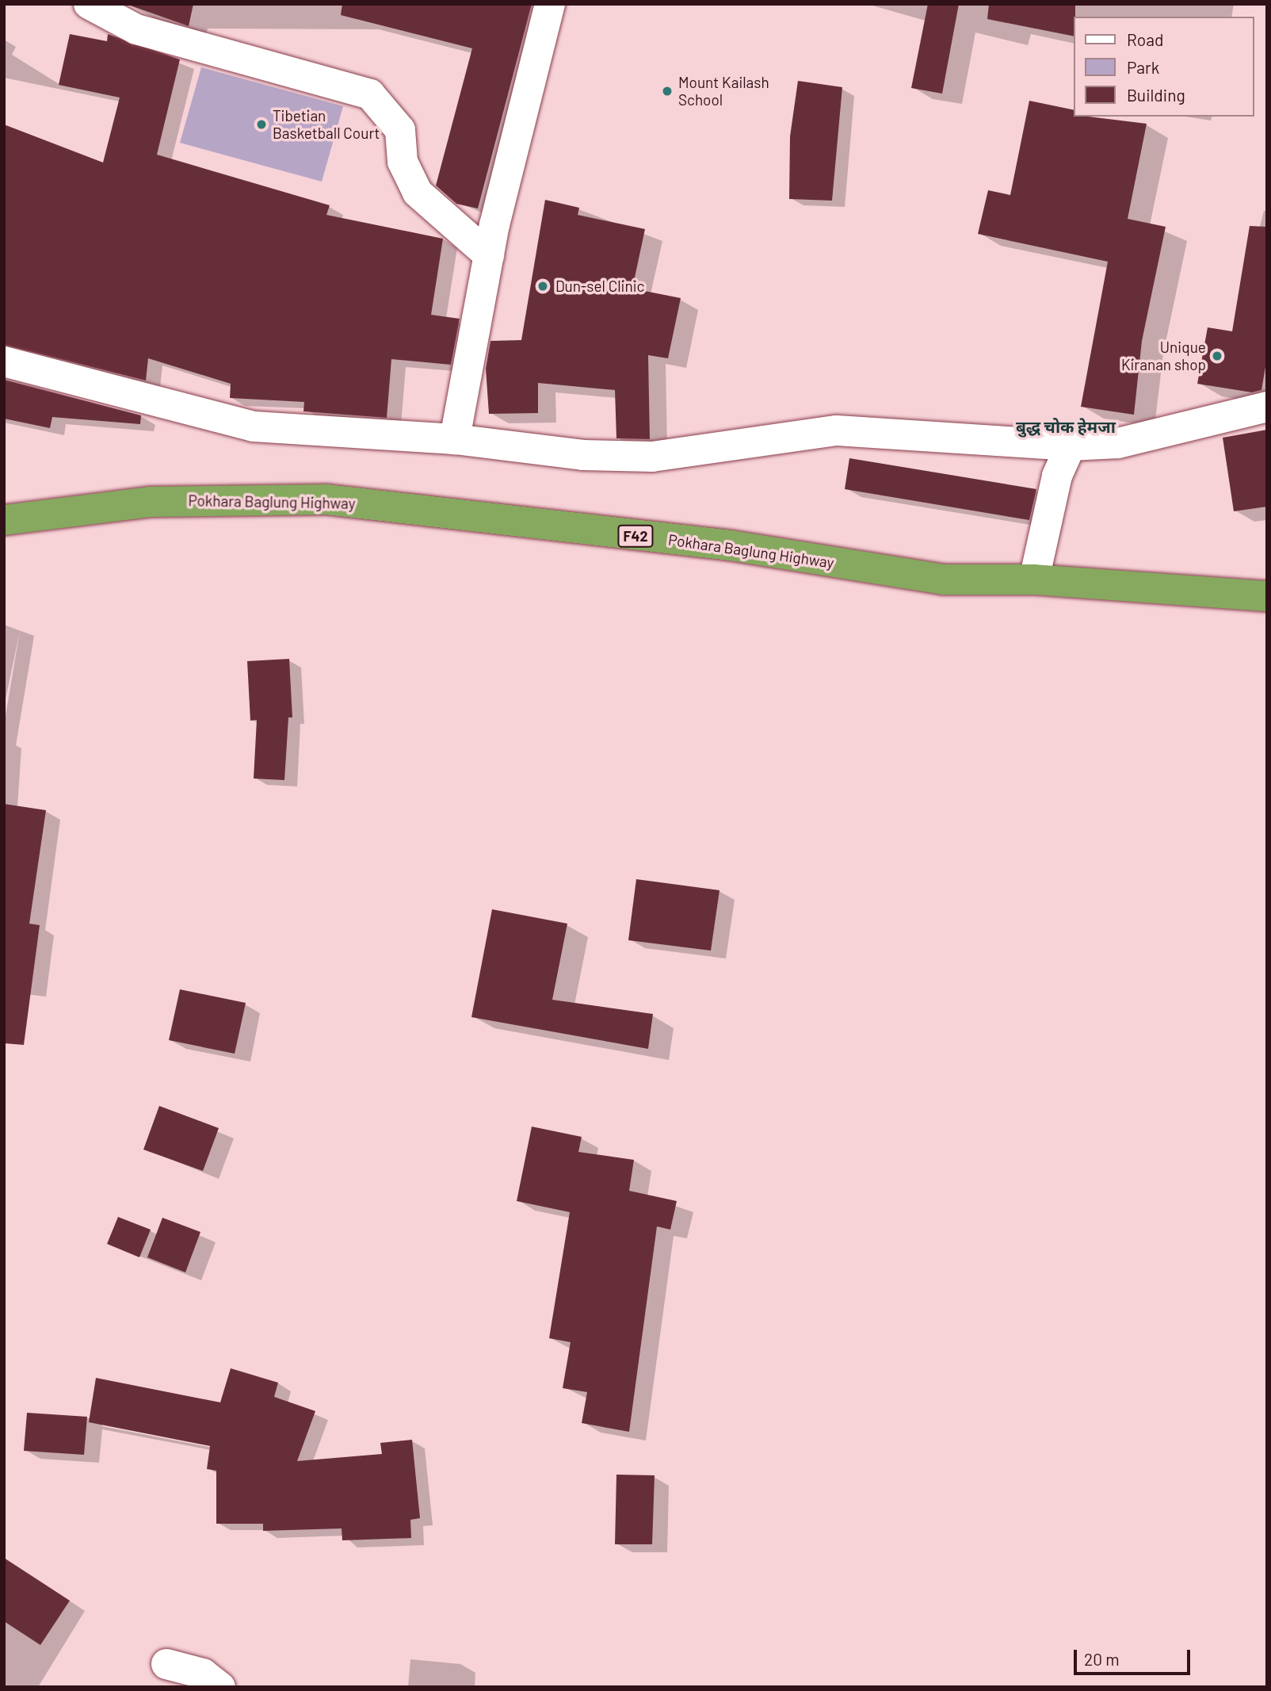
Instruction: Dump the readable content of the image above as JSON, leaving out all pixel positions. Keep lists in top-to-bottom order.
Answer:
{
  "streets": {
    "highway": ["Pokhara Baglung Highway", "F42"]
  },
  "districts": ["बुद्ध चोक हेमजा"],
  "places": [
    "Mount Kailash School",
    "Tibetian Basketball Court",
    "Dun-sel Clinic",
    "Unique Kiranan shop"
  ],
  "legend": ["Road", "Park", "Building"],
  "scale_bar": "20 m"
}
